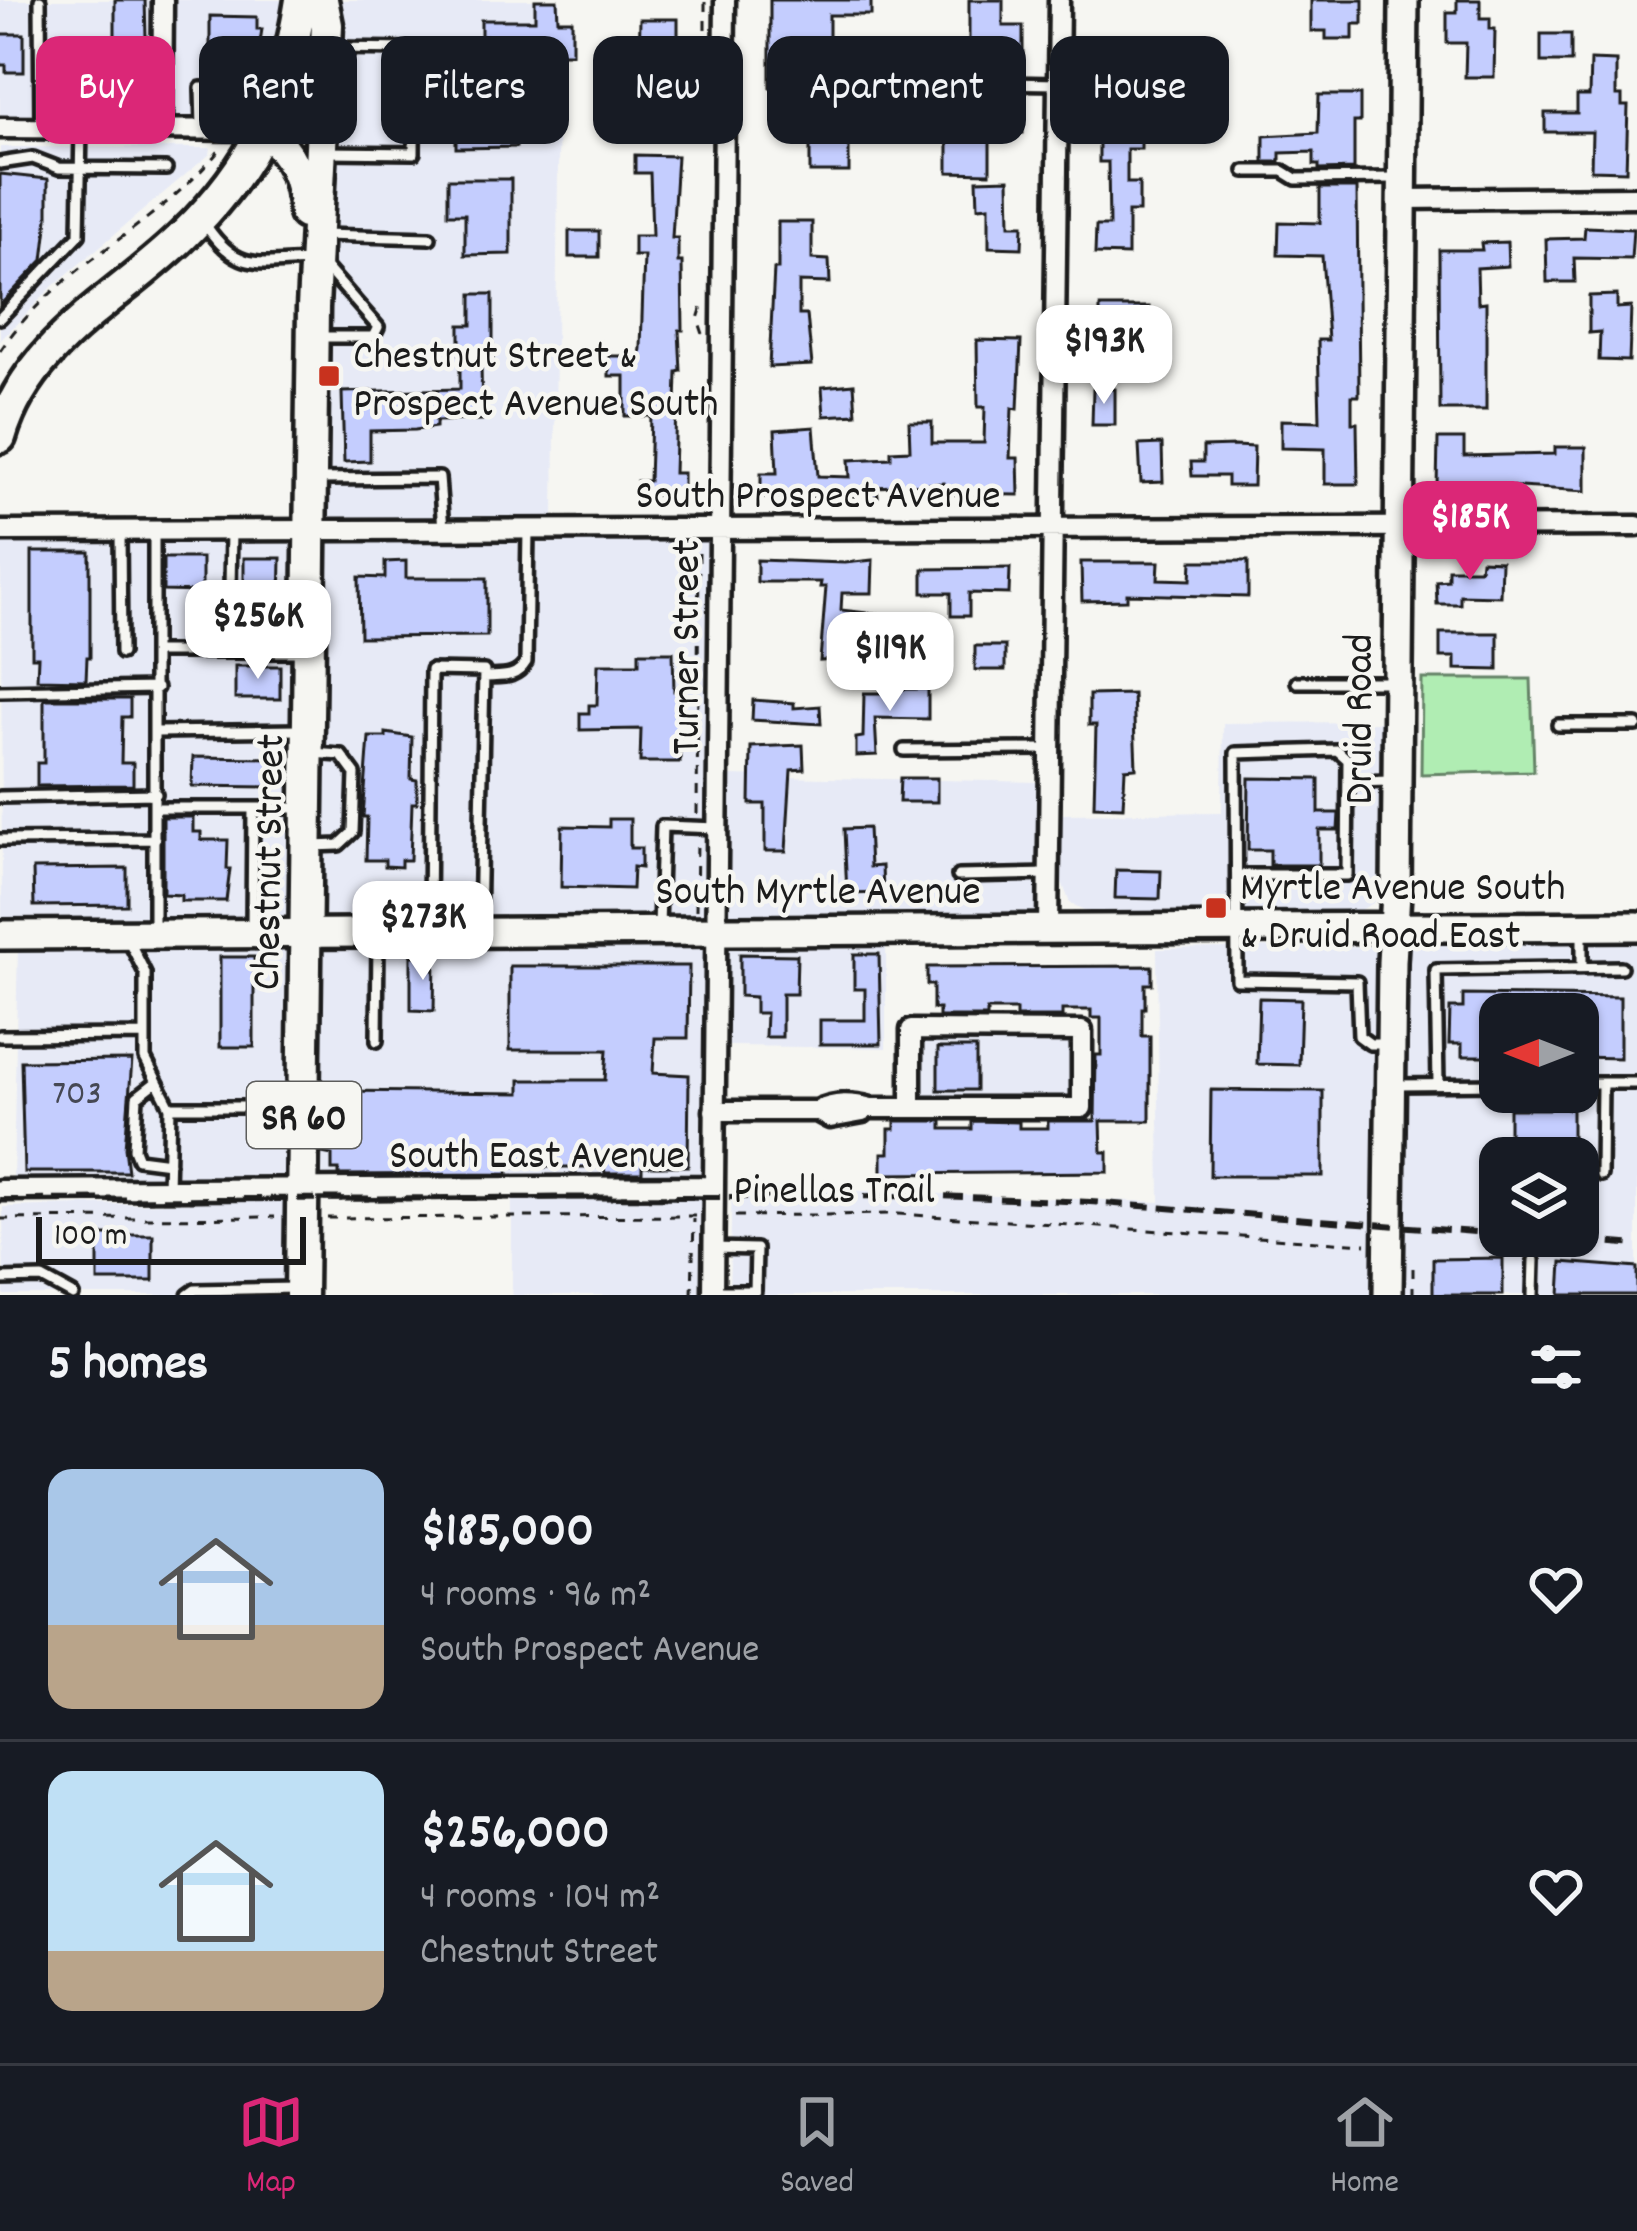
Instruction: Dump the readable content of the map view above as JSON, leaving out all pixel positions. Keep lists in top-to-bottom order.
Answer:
{
  "streets": {
    "main road": [
      "Druid Road",
      "Chestnut Street",
      "South Myrtle Avenue",
      "SR 60"
    ],
    "street": ["South Prospect Avenue", "Turner Street", "South East Avenue"],
    "path": ["Pinellas Trail"]
  },
  "crossings": [
    ["South Prospect Avenue", "Turner Street"],
    ["South Prospect Avenue", "Druid Road"],
    ["South Prospect Avenue", "Chestnut Street"],
    ["Turner Street", "South Myrtle Avenue"],
    ["Turner Street", "South East Avenue"],
    ["Turner Street", "Pinellas Trail"],
    ["Druid Road", "South Myrtle Avenue"],
    ["Druid Road", "Pinellas Trail"],
    ["Chestnut Street", "South Myrtle Avenue"],
    ["Chestnut Street", "South East Avenue"],
    ["Chestnut Street", "Pinellas Trail"],
    ["South East Avenue", "Pinellas Trail"]
  ],
  "places": {
    "transit": ["Chestnut Street & Prospect Avenue South", "Myrtle Avenue South & Druid Road East"]
  },
  "house_numbers": ["703"],
  "scale_bar": "100 m",
  "north": "left",
  "page": {
    "chip": [
      "Buy",
      "Rent",
      "Filters",
      "New",
      "Apartment",
      "House"
    ],
    "price": [
      "$193K",
      "$185K",
      "$256K",
      "$119K",
      "$273K"
    ],
    "scale": "100 m",
    "heading": "5 homes",
    "list": [
      {
        "name": "$185,000",
        "note": "4 rooms · 96 m² · South Prospect Avenue"
      },
      {
        "name": "$256,000",
        "note": "4 rooms · 104 m² · Chestnut Street"
      }
    ],
    "tabs": ["Map", "Saved", "Home"]
  }
}
